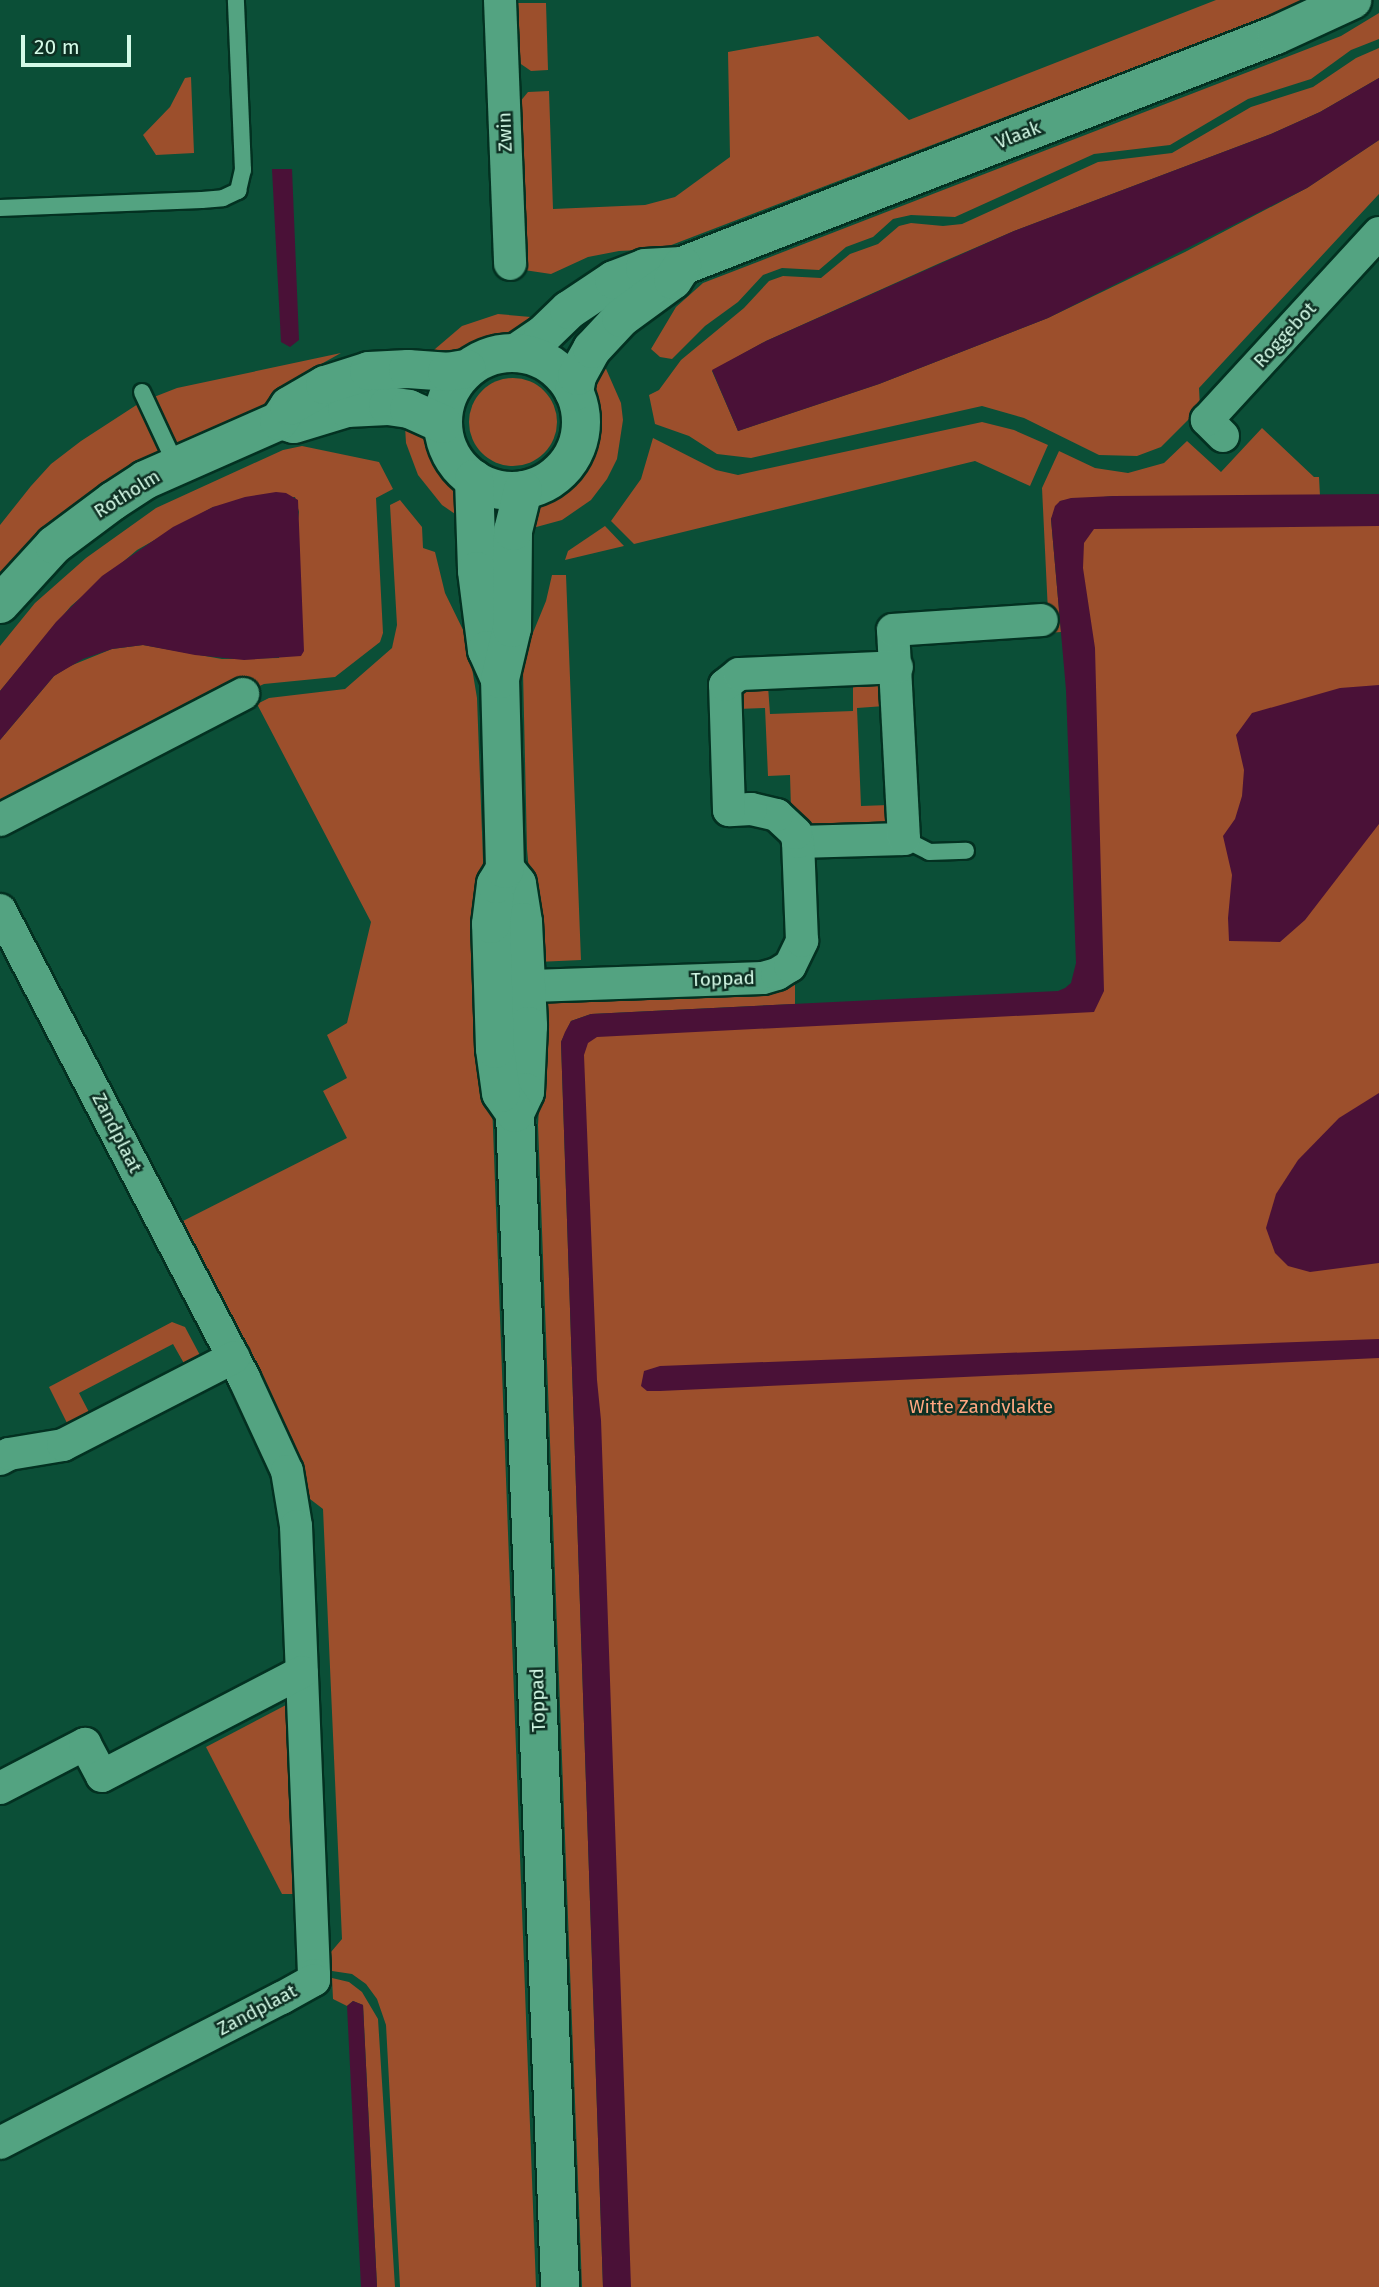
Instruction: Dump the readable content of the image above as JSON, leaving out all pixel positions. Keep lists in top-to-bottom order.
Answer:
{
  "streets": {
    "street": [
      "Zwin",
      "Vlaak",
      "Roggebot",
      "Rotholm",
      "Toppad",
      "Zandplaat"
    ]
  },
  "crossings": [
    ["Vlaak", "Rotholm"],
    ["Vlaak", "Toppad"],
    ["Rotholm", "Toppad"]
  ],
  "parks": ["Witte Zandvlakte"],
  "scale_bar": "20 m"
}
